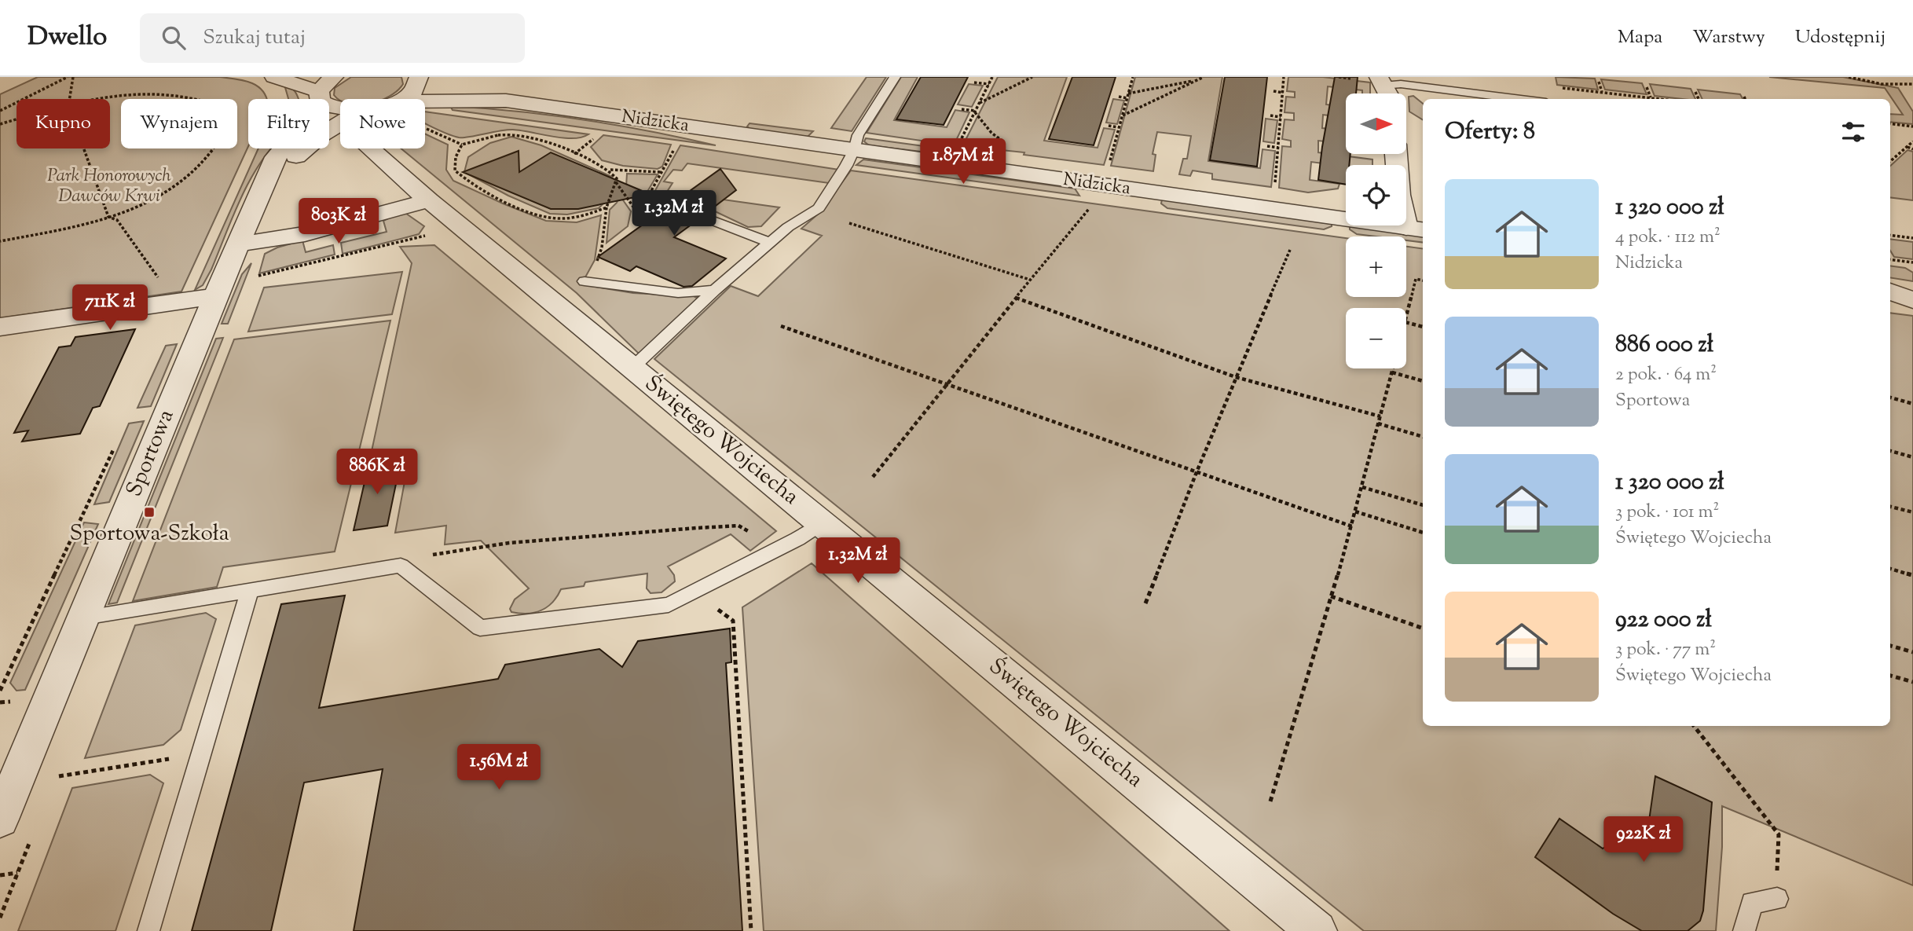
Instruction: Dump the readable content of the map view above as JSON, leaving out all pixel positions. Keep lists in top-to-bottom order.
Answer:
{
  "streets": {
    "street": ["Nidzicka", "Świętego Wojciecha", "Sportowa"]
  },
  "parks": ["Park Honorowych Dawców Krwi"],
  "places": {
    "transit": ["Sportowa-Szkoła"]
  },
  "north": "right",
  "page": {
    "header": "Dwello",
    "search": "Szukaj tutaj",
    "nav": ["Mapa", "Warstwy", "Udostępnij"],
    "map_buttons": ["+", "−"],
    "chip": [
      "Kupno",
      "Wynajem",
      "Filtry",
      "Nowe"
    ],
    "heading": "Oferty: 8",
    "price": [
      "1.87M zł",
      "1.32M zł",
      "803K zł",
      "711K zł",
      "886K zł",
      "1.32M zł",
      "1.56M zł",
      "922K zł"
    ],
    "list": [
      {
        "name": "1 320 000 zł",
        "note": "4 pok. · 112 m² · Nidzicka"
      },
      {
        "name": "886 000 zł",
        "note": "2 pok. · 64 m² · Sportowa"
      },
      {
        "name": "1 320 000 zł",
        "note": "3 pok. · 101 m² · Świętego Wojciecha"
      },
      {
        "name": "922 000 zł",
        "note": "3 pok. · 77 m² · Świętego Wojciecha"
      }
    ]
  }
}
